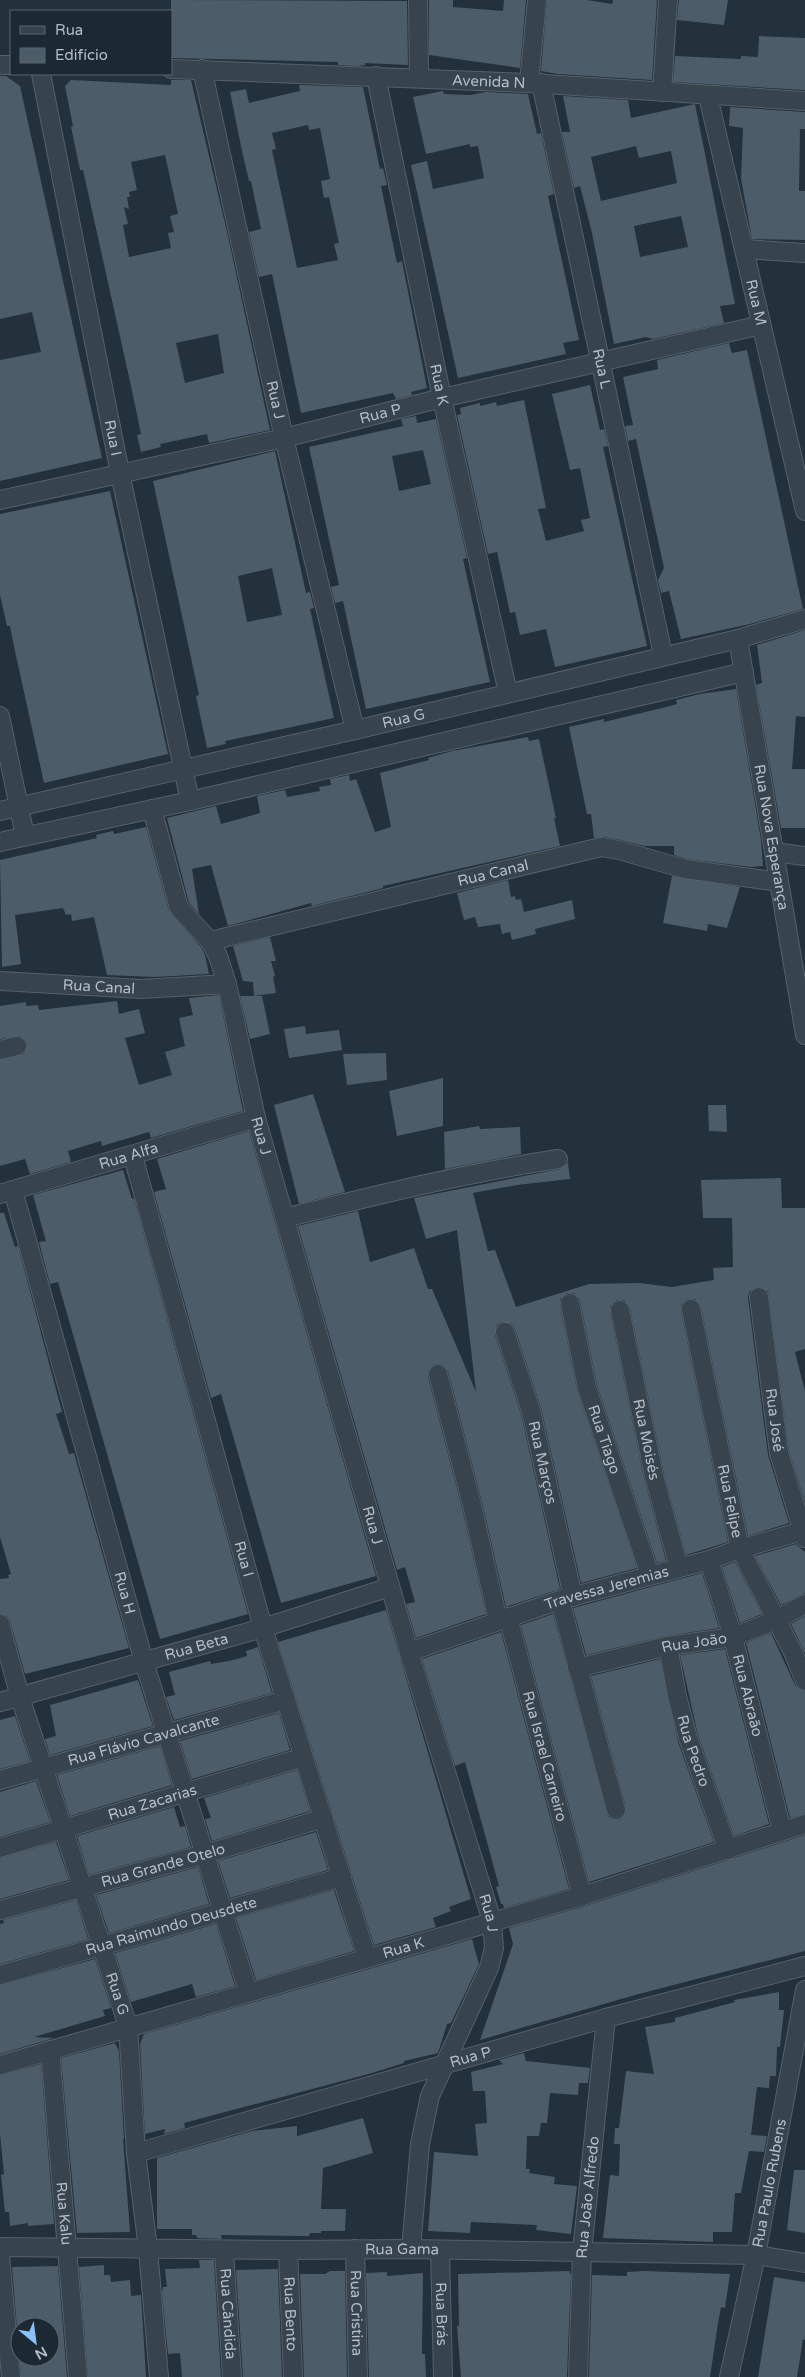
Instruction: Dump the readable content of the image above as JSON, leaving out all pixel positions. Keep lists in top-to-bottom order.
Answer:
{
  "streets": {
    "street": [
      "Avenida N",
      "Rua M",
      "Rua L",
      "Rua K",
      "Rua J",
      "Rua P",
      "Rua I",
      "Rua G",
      "Rua Nova Esperança",
      "Rua Canal",
      "Rua Alfa",
      "Rua José",
      "Rua Tiago",
      "Rua Moisés",
      "Rua Marços",
      "Rua Felipe",
      "Travessa Jeremias",
      "Rua H",
      "Rua João",
      "Rua Beta",
      "Rua Abraão",
      "Rua Flávio Cavalcante",
      "Rua Pedro",
      "Rua Israel Carneiro",
      "Rua Zacarias",
      "Rua Grande Otelo",
      "Rua Raimundo Deusdete",
      "Rua Paulo Rubens",
      "Rua João Alfredo",
      "Rua Kalu",
      "Rua Gama",
      "Rua Cristina",
      "Rua Cândida",
      "Rua Bento",
      "Rua Brás"
    ]
  },
  "crossings": [
    ["Avenida N", "Rua M"],
    ["Avenida N", "Rua L"],
    ["Avenida N", "Rua K"],
    ["Avenida N", "Rua J"],
    ["Rua M", "Rua P"],
    ["Rua L", "Rua P"],
    ["Rua L", "Rua G"],
    ["Rua K", "Rua J"],
    ["Rua K", "Rua P"],
    ["Rua K", "Rua I"],
    ["Rua K", "Rua G"],
    ["Rua K", "Rua H"],
    ["Rua K", "Rua Abraão"],
    ["Rua K", "Rua Pedro"],
    ["Rua K", "Rua Israel Carneiro"],
    ["Rua K", "Rua Kalu"],
    ["Rua J", "Rua P"],
    ["Rua J", "Rua G"],
    ["Rua J", "Rua Canal"],
    ["Rua J", "Rua Alfa"],
    ["Rua J", "Travessa Jeremias"],
    ["Rua J", "Rua Beta"],
    ["Rua J", "Rua Gama"],
    ["Rua P", "Rua I"],
    ["Rua P", "Rua G"],
    ["Rua P", "Rua João Alfredo"],
    ["Rua I", "Rua G"],
    ["Rua I", "Rua Alfa"],
    ["Rua I", "Rua Beta"],
    ["Rua I", "Rua Flávio Cavalcante"],
    ["Rua I", "Rua Zacarias"],
    ["Rua I", "Rua Grande Otelo"],
    ["Rua I", "Rua Raimundo Deusdete"],
    ["Rua G", "Rua Nova Esperança"],
    ["Rua G", "Rua Beta"],
    ["Rua G", "Rua Flávio Cavalcante"],
    ["Rua G", "Rua Zacarias"],
    ["Rua G", "Rua Grande Otelo"],
    ["Rua G", "Rua Raimundo Deusdete"],
    ["Rua G", "Rua Gama"],
    ["Rua Nova Esperança", "Rua Canal"],
    ["Rua Alfa", "Rua H"],
    ["Rua José", "Travessa Jeremias"],
    ["Rua Tiago", "Travessa Jeremias"],
    ["Rua Moisés", "Travessa Jeremias"],
    ["Rua Marços", "Travessa Jeremias"],
    ["Rua Marços", "Rua João"],
    ["Rua Felipe", "Travessa Jeremias"],
    ["Rua Felipe", "Rua João"],
    ["Travessa Jeremias", "Rua Abraão"],
    ["Travessa Jeremias", "Rua Israel Carneiro"],
    ["Rua H", "Rua Beta"],
    ["Rua H", "Rua Flávio Cavalcante"],
    ["Rua H", "Rua Zacarias"],
    ["Rua H", "Rua Grande Otelo"],
    ["Rua H", "Rua Raimundo Deusdete"],
    ["Rua João", "Rua Abraão"],
    ["Rua João", "Rua Pedro"],
    ["Rua Paulo Rubens", "Rua Gama"],
    ["Rua João Alfredo", "Rua Gama"],
    ["Rua Kalu", "Rua Gama"],
    ["Rua Gama", "Rua Cristina"],
    ["Rua Gama", "Rua Cândida"],
    ["Rua Gama", "Rua Bento"],
    ["Rua Gama", "Rua Brás"]
  ],
  "legend": ["Rua", "Edifício"],
  "north": "bottom right"
}
